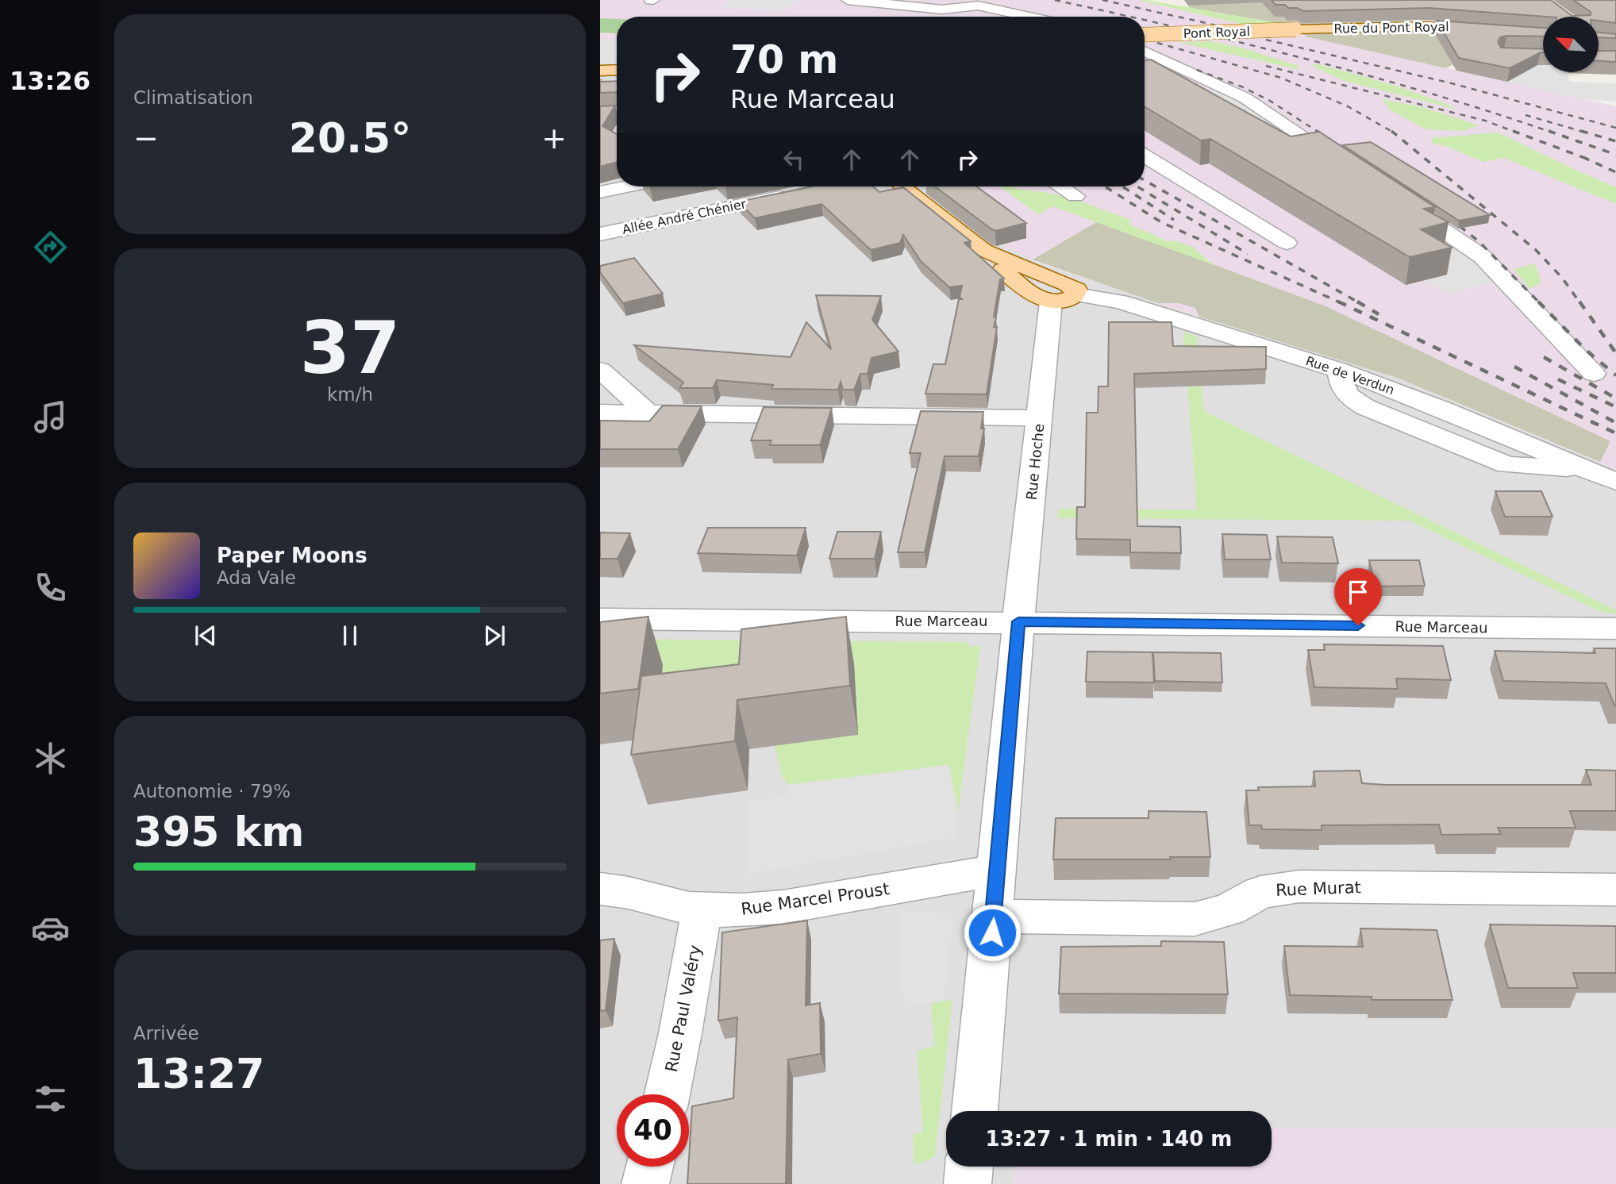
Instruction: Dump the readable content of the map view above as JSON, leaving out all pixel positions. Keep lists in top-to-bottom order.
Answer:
{
  "streets": {
    "main road": ["Rue du Pont Royal", "Pont Royal", "Rue de Verdun"],
    "street": [
      "Allée André Chénier",
      "Rue Hoche",
      "Rue Marceau",
      "Rue Murat",
      "Rue Marcel Proust",
      "Rue Paul Valéry"
    ]
  },
  "crossings": [
    ["Rue du Pont Royal", "Pont Royal"],
    ["Rue de Verdun", "Rue Hoche"],
    ["Rue Hoche", "Rue Marceau"],
    ["Rue Hoche", "Rue Murat"],
    ["Rue Hoche", "Rue Marcel Proust"],
    ["Rue Marcel Proust", "Rue Paul Valéry"]
  ],
  "north": "top left",
  "page": {
    "tabs": "13:26",
    "tile": [
      "Climatisation",
      ["37", "km/h"],
      ["Autonomie · 79%", "395 km"],
      ["Arrivée", "13:27"]
    ],
    "turn": ["70 m", "Rue Marceau"],
    "heat": ["−", "20.5°", "+"],
    "song": ["Paper Moons", "Ada Vale"],
    "limit": "40",
    "trip": "13:27 · 1 min · 140 m"
  }
}
